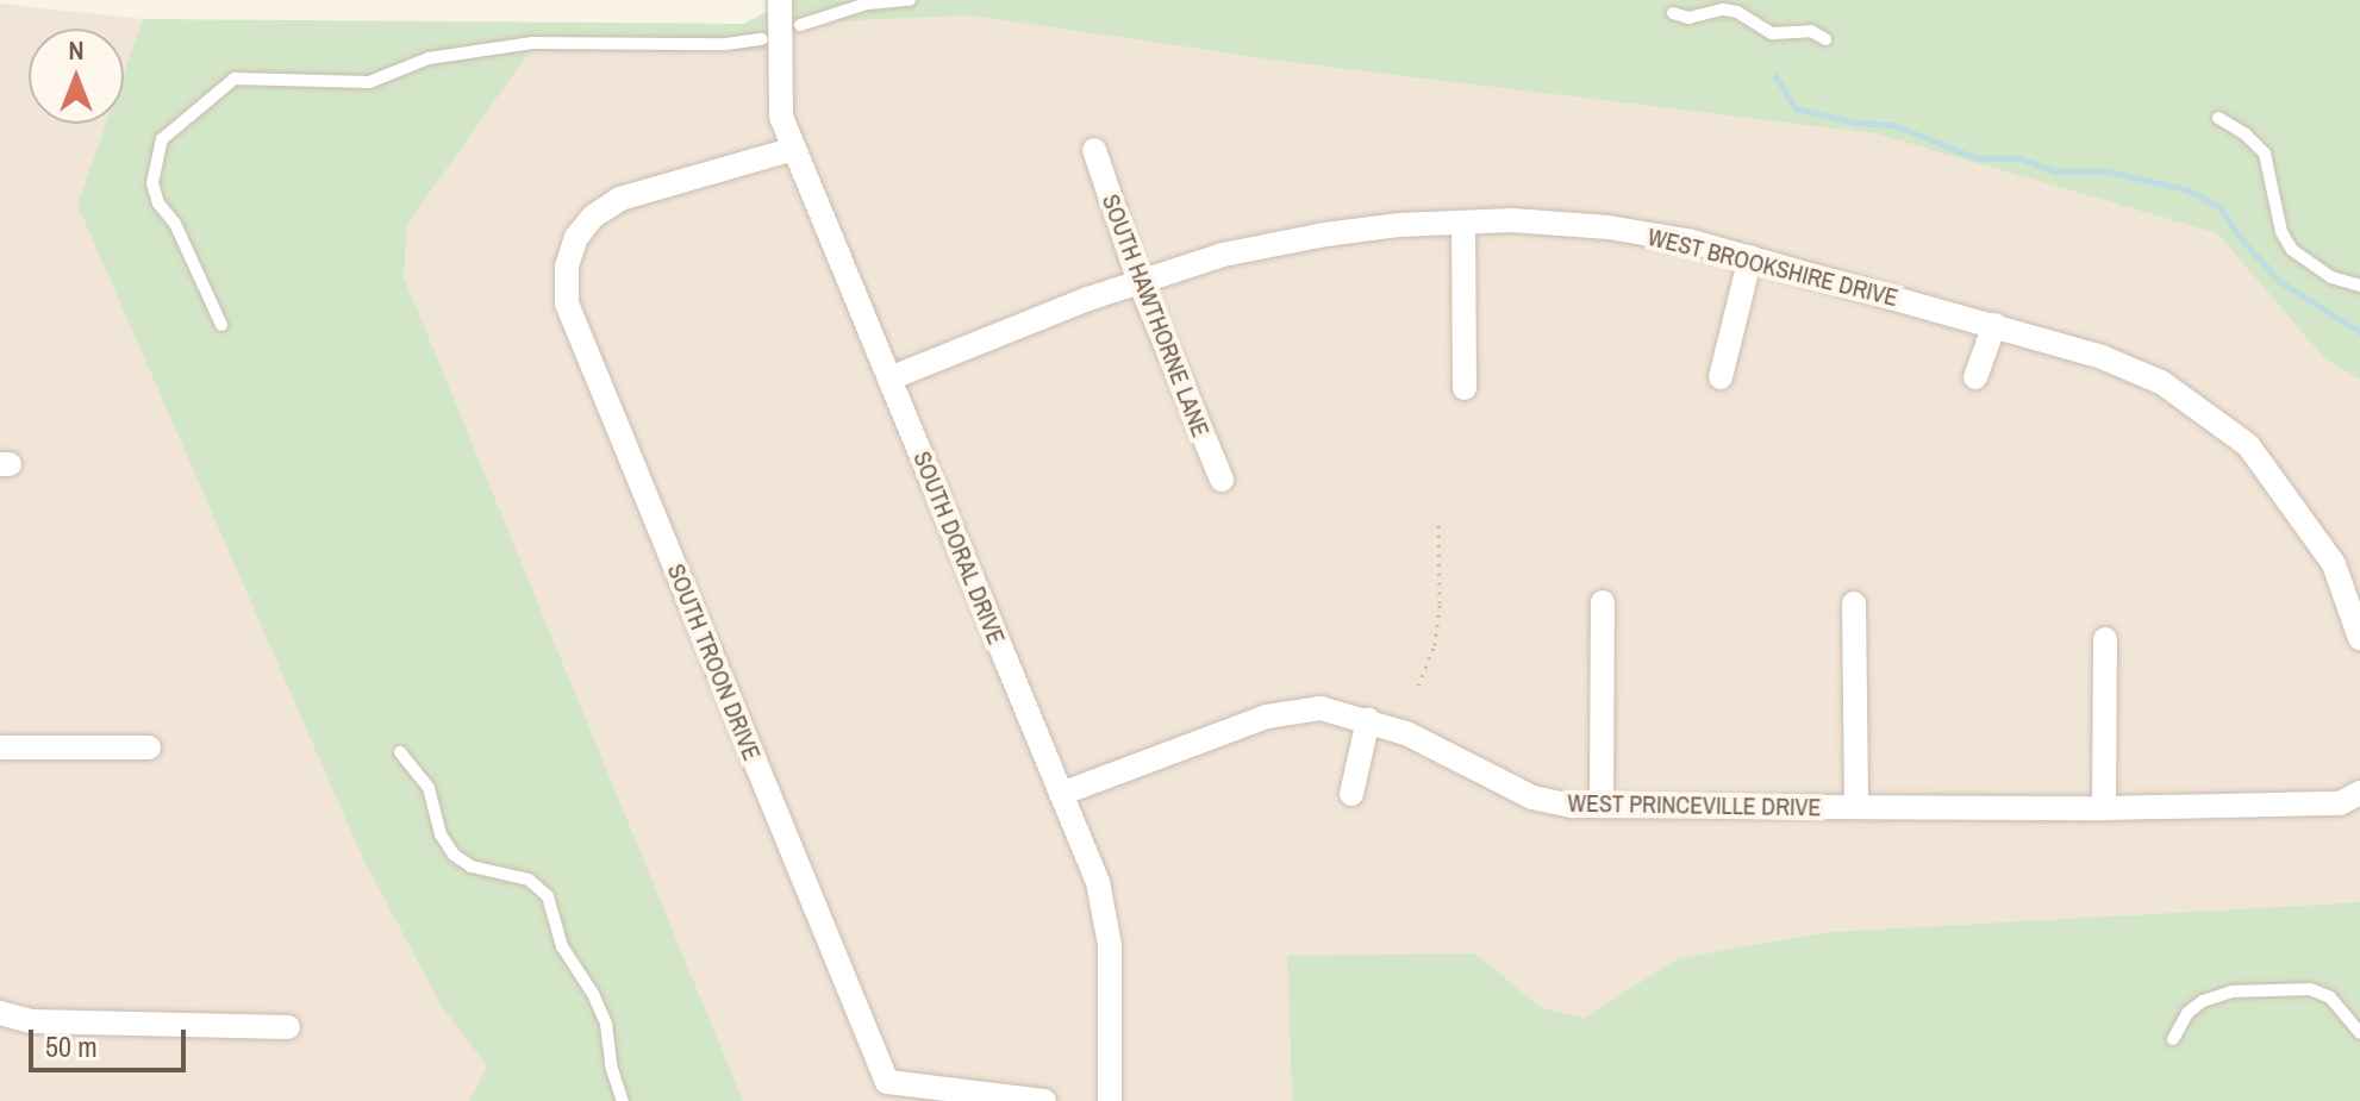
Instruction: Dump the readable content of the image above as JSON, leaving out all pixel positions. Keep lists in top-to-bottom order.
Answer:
{
  "streets": {
    "street": [
      "WEST BROOKSHIRE DRIVE",
      "SOUTH HAWTHORNE LANE",
      "SOUTH DORAL DRIVE",
      "SOUTH TROON DRIVE",
      "WEST PRINCEVILLE DRIVE"
    ]
  },
  "crossings": [
    ["WEST BROOKSHIRE DRIVE", "SOUTH HAWTHORNE LANE"],
    ["WEST BROOKSHIRE DRIVE", "SOUTH DORAL DRIVE"],
    ["SOUTH DORAL DRIVE", "SOUTH TROON DRIVE"],
    ["SOUTH DORAL DRIVE", "WEST PRINCEVILLE DRIVE"]
  ],
  "scale_bar": "50 m",
  "north": "top"
}
